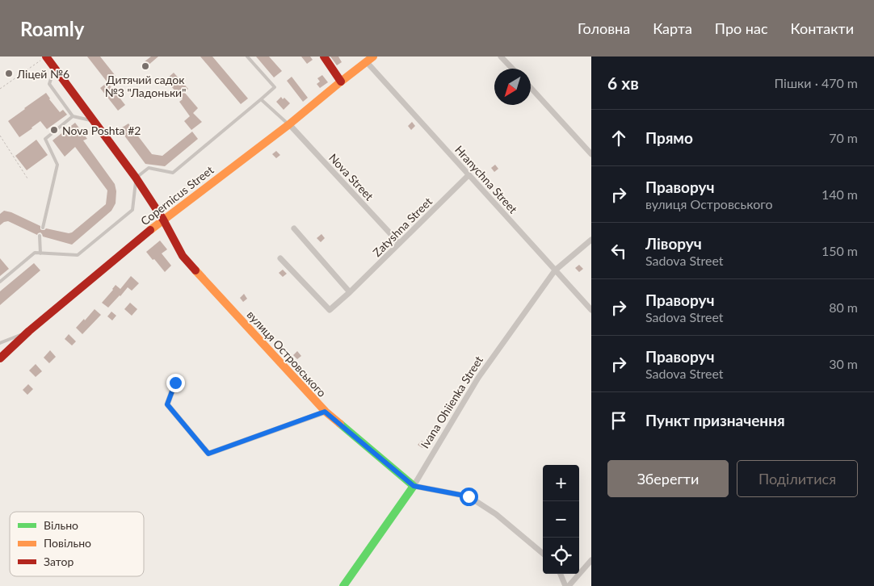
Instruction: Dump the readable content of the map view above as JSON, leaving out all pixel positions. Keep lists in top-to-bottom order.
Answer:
{
  "streets": {
    "main road": ["Copernicus Street", "вулиця Островського", "Ivana Ohiienka Street"],
    "street": ["Nova Street", "Hranychna Street", "Zatyshna Street"]
  },
  "crossings": [
    ["Nova Street", "Copernicus Street"],
    ["Nova Street", "Zatyshna Street"],
    ["Hranychna Street", "Copernicus Street"],
    ["Hranychna Street", "Zatyshna Street"],
    ["Hranychna Street", "Ivana Ohiienka Street"],
    ["Copernicus Street", "вулиця Островського"],
    ["вулиця Островського", "Ivana Ohiienka Street"]
  ],
  "places": ["Дитячий садок №3 \"Ладоньки\"", "Ліцей №6", "Nova Poshta #2"],
  "legend": ["Вільно", "Повільно", "Затор"],
  "north": "bottom left",
  "page": {
    "header": "Roamly",
    "nav": [
      "Головна",
      "Карта",
      "Про нас",
      "Контакти"
    ],
    "heading": ["6 хв", "Пішки · 470 m"],
    "list": [
      ["Прямо", "70 m"],
      ["Праворуч", "вулиця Островського", "140 m"],
      ["Ліворуч", "Sadova Street", "150 m"],
      ["Праворуч", "Sadova Street", "80 m"],
      ["Праворуч", "Sadova Street", "30 m"],
      "Пункт призначення"
    ],
    "buttons": ["Зберегти", "Поділитися"],
    "map_buttons": ["+", "−"]
  }
}
